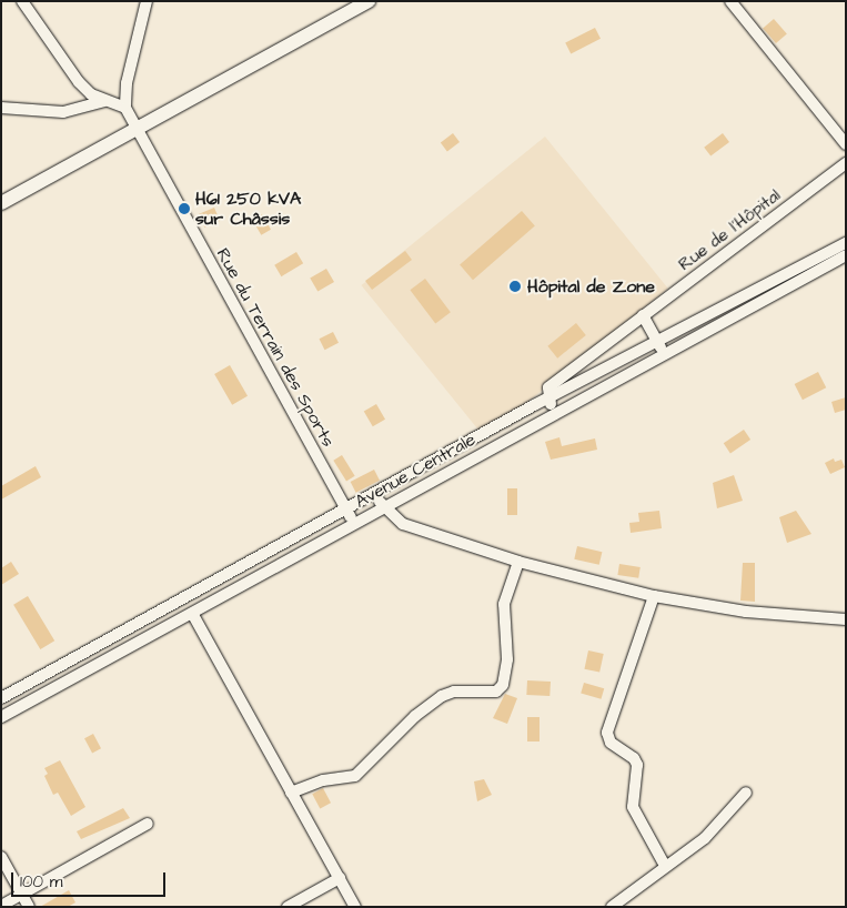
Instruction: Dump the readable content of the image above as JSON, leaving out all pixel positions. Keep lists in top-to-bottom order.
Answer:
{
  "streets": {
    "street": ["Rue de l'Hôpital", "Rue du Terrain des Sports", "Avenue Centrale"]
  },
  "crossings": [
    ["Rue de l'Hôpital", "Avenue Centrale"],
    ["Rue du Terrain des Sports", "Avenue Centrale"]
  ],
  "places": ["H61 250 kVA sur Châssis", "Hôpital de Zone"],
  "scale_bar": "100 m"
}
